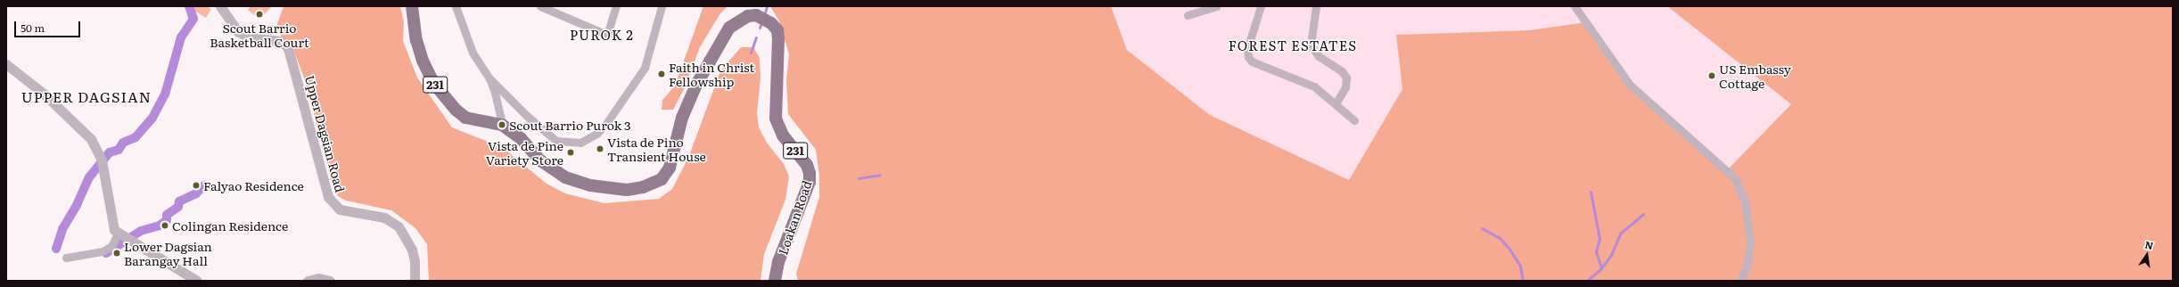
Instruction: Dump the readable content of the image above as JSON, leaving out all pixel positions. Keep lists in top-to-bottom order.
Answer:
{
  "streets": {
    "main road": ["231", "Loakan Road"],
    "street": ["Upper Dagsian Road"]
  },
  "districts": ["PUROK 2", "FOREST ESTATES", "UPPER DAGSIAN"],
  "places": [
    "Scout Barrio Basketball Court",
    "Faith in Christ Fellowship",
    "US Embassy Cottage",
    "Scout Barrio Purok 3",
    "Vista de Pino Transient House",
    "Vista de Pine Variety Store",
    "Falyao Residence",
    "Colingan Residence",
    "Lower Dagsian Barangay Hall"
  ],
  "scale_bar": "50 m",
  "north": "top"
}
